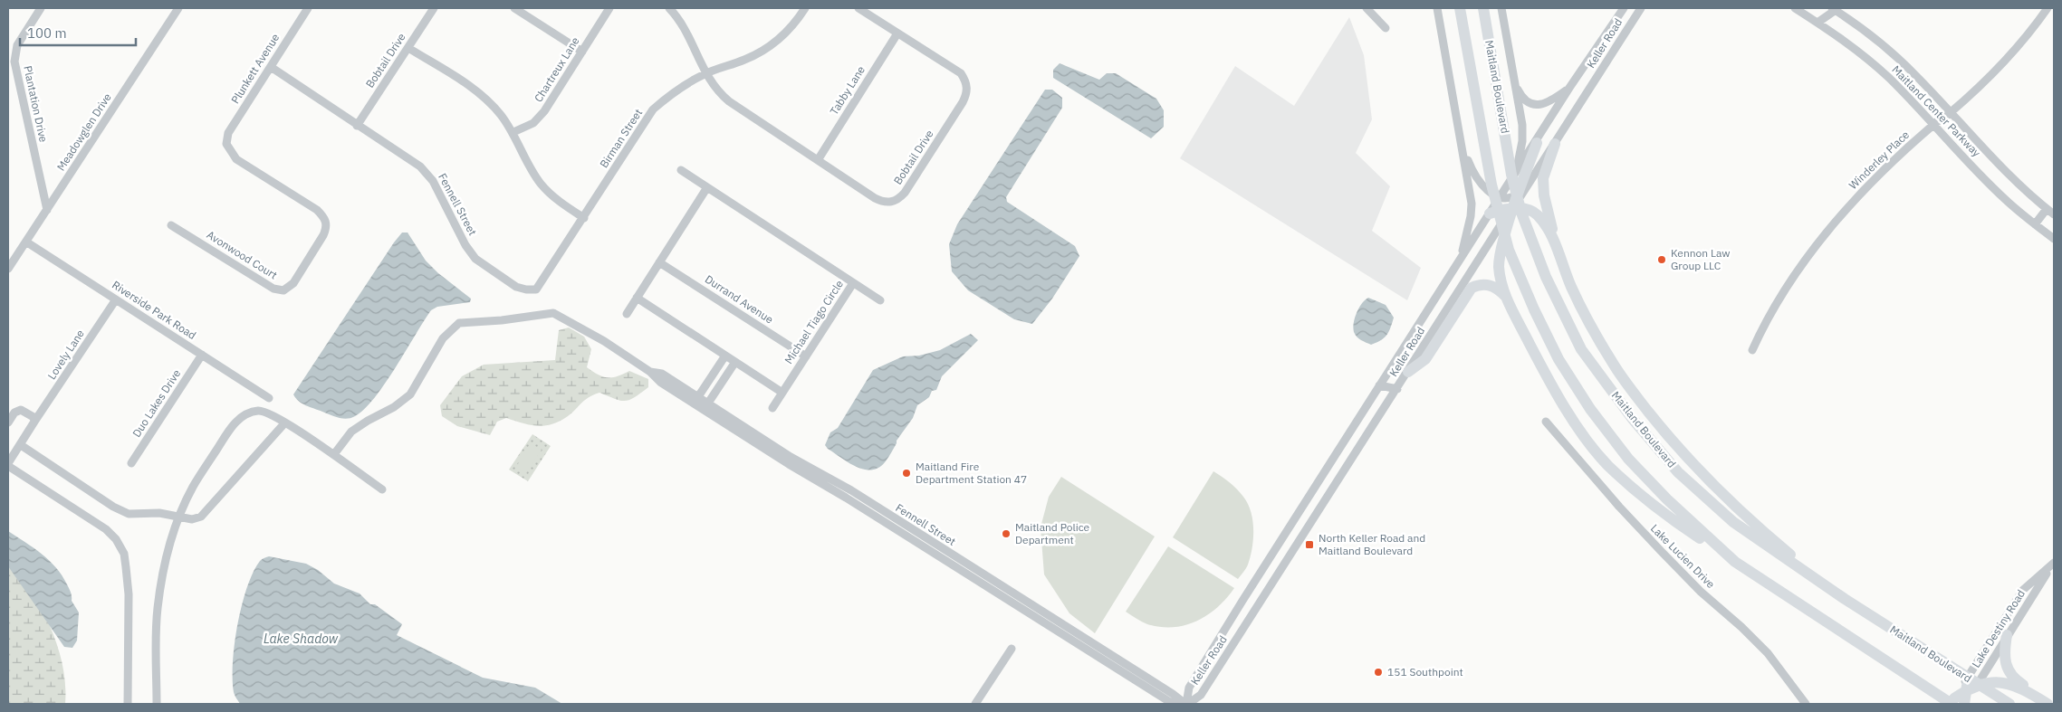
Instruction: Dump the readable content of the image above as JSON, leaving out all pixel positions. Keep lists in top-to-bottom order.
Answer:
{
  "streets": {
    "highway": ["Maitland Boulevard"],
    "street": [
      "Keller Road",
      "Bobtail Drive",
      "Plunkett Avenue",
      "Chartreux Lane",
      "Tabby Lane",
      "Plantation Drive",
      "Maitland Center Parkway",
      "Meadowglen Drive",
      "Birman Street",
      "Winderley Place",
      "Fennell Street",
      "Avonwood Court",
      "Durrand Avenue",
      "Riverside Park Road",
      "Michael Tiago Circle",
      "Lovely Lane",
      "Duo Lakes Drive",
      "Lake Lucien Drive",
      "Lake Destiny Road"
    ]
  },
  "crossings": [
    ["Keller Road", "Fennell Street"],
    ["Bobtail Drive", "Tabby Lane"],
    ["Bobtail Drive", "Birman Street"],
    ["Bobtail Drive", "Fennell Street"],
    ["Plunkett Avenue", "Fennell Street"],
    ["Plunkett Avenue", "Avonwood Court"],
    ["Maitland Boulevard", "Lake Destiny Road"],
    ["Plantation Drive", "Meadowglen Drive"],
    ["Maitland Center Parkway", "Winderley Place"],
    ["Meadowglen Drive", "Riverside Park Road"],
    ["Birman Street", "Fennell Street"],
    ["Durrand Avenue", "Michael Tiago Circle"],
    ["Riverside Park Road", "Lovely Lane"],
    ["Riverside Park Road", "Duo Lakes Drive"]
  ],
  "water": ["Lake Shadow"],
  "places": {
    "other": [
      "Kennon Law Group LLC",
      "Maitland Fire Department Station 47",
      "Maitland Police Department",
      "151 Southpoint"
    ],
    "transit": ["North Keller Road and Maitland Boulevard"]
  },
  "scale_bar": "100 m"
}
